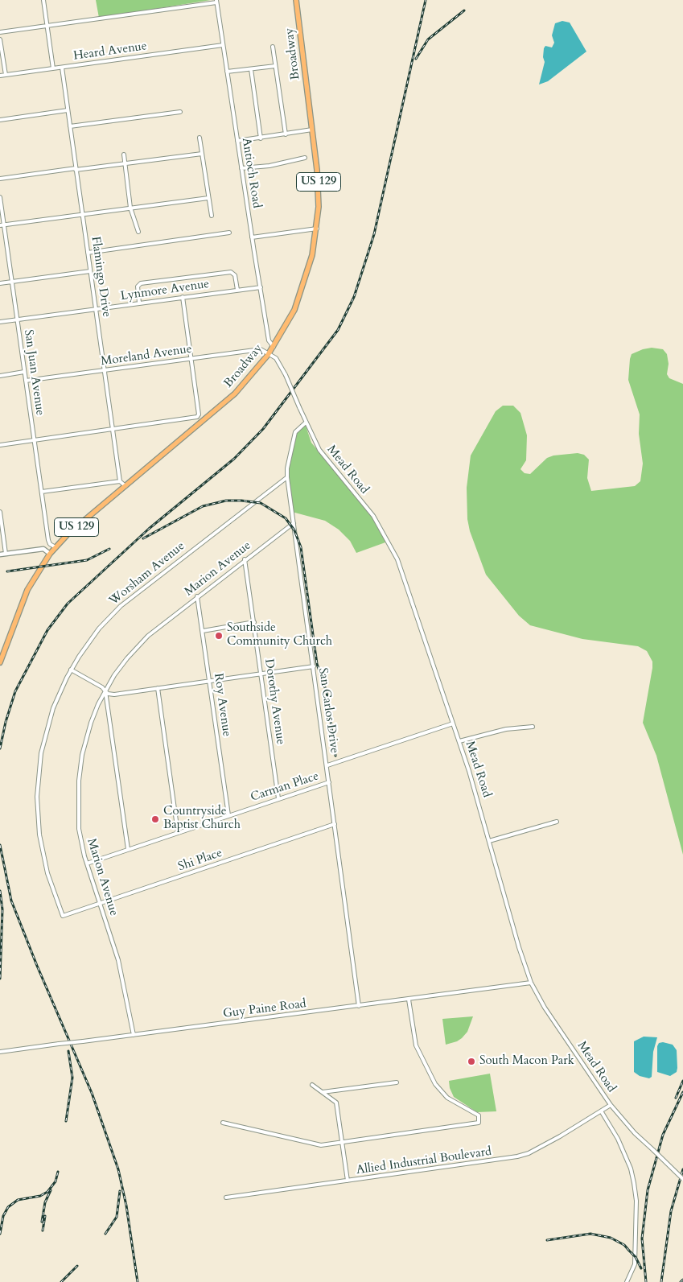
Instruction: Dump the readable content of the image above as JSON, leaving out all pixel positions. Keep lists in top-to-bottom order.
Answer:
{
  "streets": {
    "main road": ["Broadway", "US 129"],
    "street": [
      "Heard Avenue",
      "Antioch Road",
      "Flamingo Drive",
      "Lynmore Avenue",
      "Moreland Avenue",
      "San Juan Avenue",
      "Mead Road",
      "Marion Avenue",
      "Worsham Avenue",
      "Dorothy Avenue",
      "Roy Avenue",
      "San Carlos Drive",
      "Carman Place",
      "Shi Place",
      "Guy Paine Road",
      "Allied Industrial Boulevard"
    ]
  },
  "crossings": [
    ["Heard Avenue", "Antioch Road"],
    ["Heard Avenue", "Flamingo Drive"],
    ["Broadway", "Antioch Road"],
    ["Broadway", "Moreland Avenue"],
    ["Broadway", "San Juan Avenue"],
    ["Broadway", "Mead Road"],
    ["Antioch Road", "Lynmore Avenue"],
    ["Flamingo Drive", "Lynmore Avenue"],
    ["Flamingo Drive", "Moreland Avenue"],
    ["Lynmore Avenue", "San Juan Avenue"],
    ["Moreland Avenue", "San Juan Avenue"],
    ["Moreland Avenue", "Mead Road"],
    ["Mead Road", "San Carlos Drive"],
    ["Mead Road", "Guy Paine Road"],
    ["Mead Road", "Allied Industrial Boulevard"],
    ["Marion Avenue", "Dorothy Avenue"],
    ["Marion Avenue", "Roy Avenue"],
    ["Marion Avenue", "San Carlos Drive"],
    ["Marion Avenue", "Carman Place"],
    ["Marion Avenue", "Shi Place"],
    ["Marion Avenue", "Guy Paine Road"],
    ["Worsham Avenue", "San Carlos Drive"],
    ["Worsham Avenue", "Shi Place"],
    ["Dorothy Avenue", "Carman Place"],
    ["Roy Avenue", "Carman Place"],
    ["San Carlos Drive", "Carman Place"],
    ["San Carlos Drive", "Shi Place"],
    ["San Carlos Drive", "Guy Paine Road"]
  ],
  "places": ["Southside Community Church", "Countryside Baptist Church", "South Macon Park"]
}
